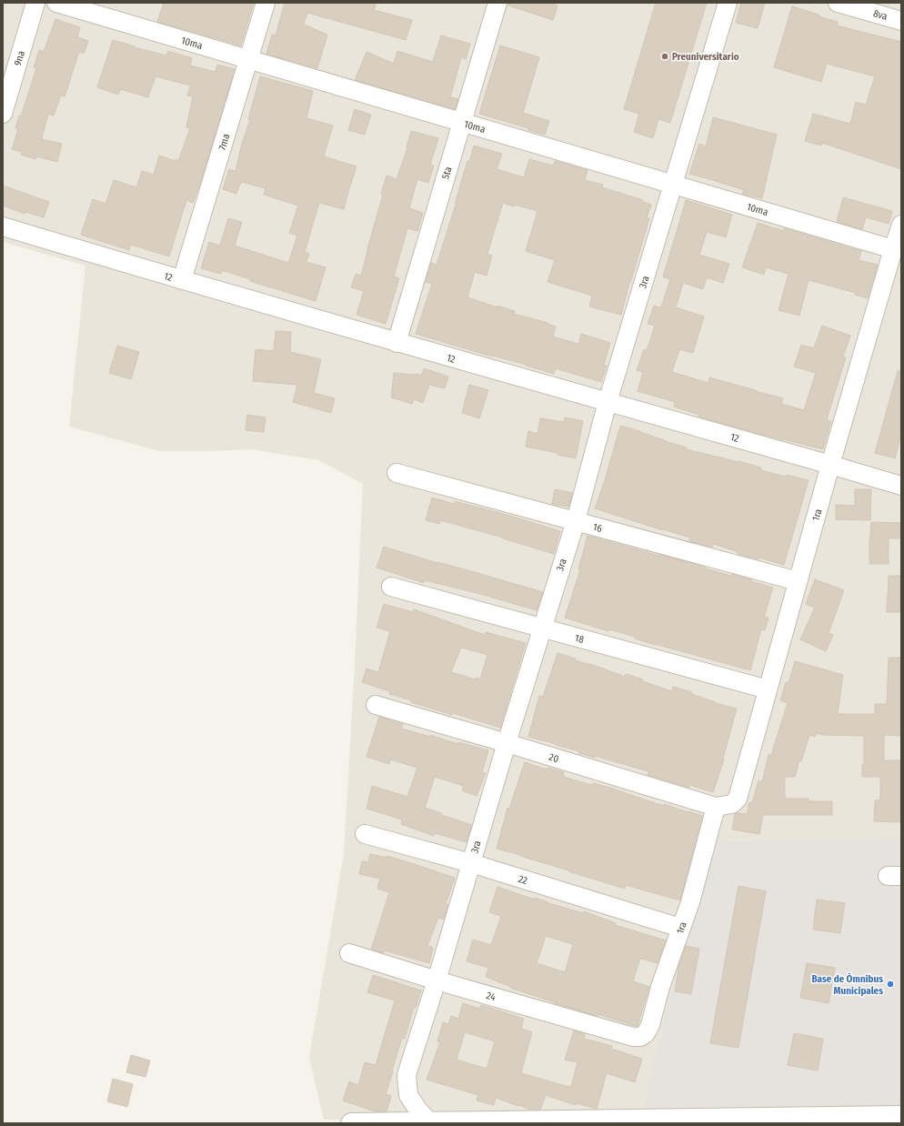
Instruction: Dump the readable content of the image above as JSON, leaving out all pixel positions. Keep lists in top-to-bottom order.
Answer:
{
  "streets": {
    "street": [
      "8va",
      "10ma",
      "9na",
      "7ma",
      "5ta",
      "12",
      "3ra",
      "1ra",
      "16",
      "18",
      "20",
      "22",
      "24"
    ]
  },
  "crossings": [
    ["10ma", "7ma"],
    ["10ma", "5ta"],
    ["10ma", "3ra"],
    ["10ma", "1ra"],
    ["7ma", "12"],
    ["5ta", "12"],
    ["12", "3ra"],
    ["12", "1ra"],
    ["3ra", "16"],
    ["3ra", "18"],
    ["3ra", "20"],
    ["3ra", "22"],
    ["3ra", "24"],
    ["1ra", "16"],
    ["1ra", "18"],
    ["1ra", "20"],
    ["1ra", "22"],
    ["1ra", "24"]
  ],
  "places": ["Preuniversitario", "Base de Ómnibus Municipales"]
}
